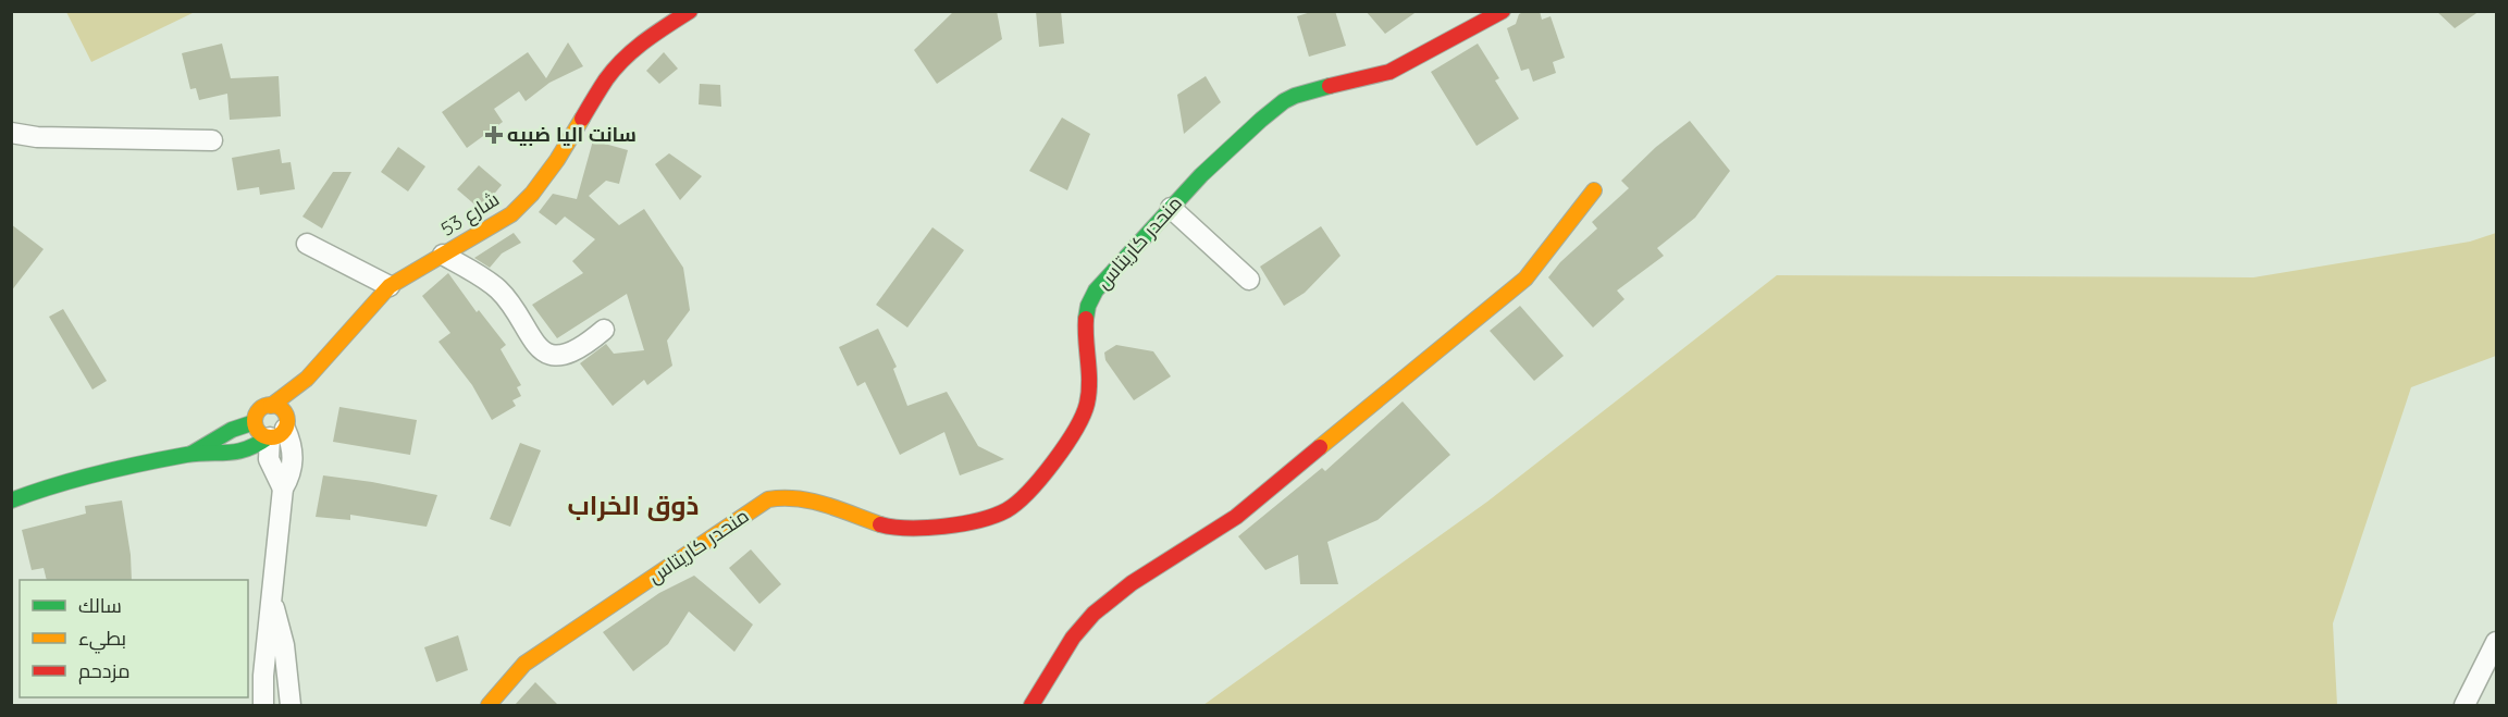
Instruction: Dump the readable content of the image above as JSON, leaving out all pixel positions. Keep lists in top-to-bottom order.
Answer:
{
  "streets": {
    "street": ["شارع 53", "منحدر كاريتاس"]
  },
  "districts": ["ذوق الخراب"],
  "places": {
    "health": ["سانت اليا ضبيه"]
  },
  "legend": ["سالك", "بطيء", "مزدحم"]
}
